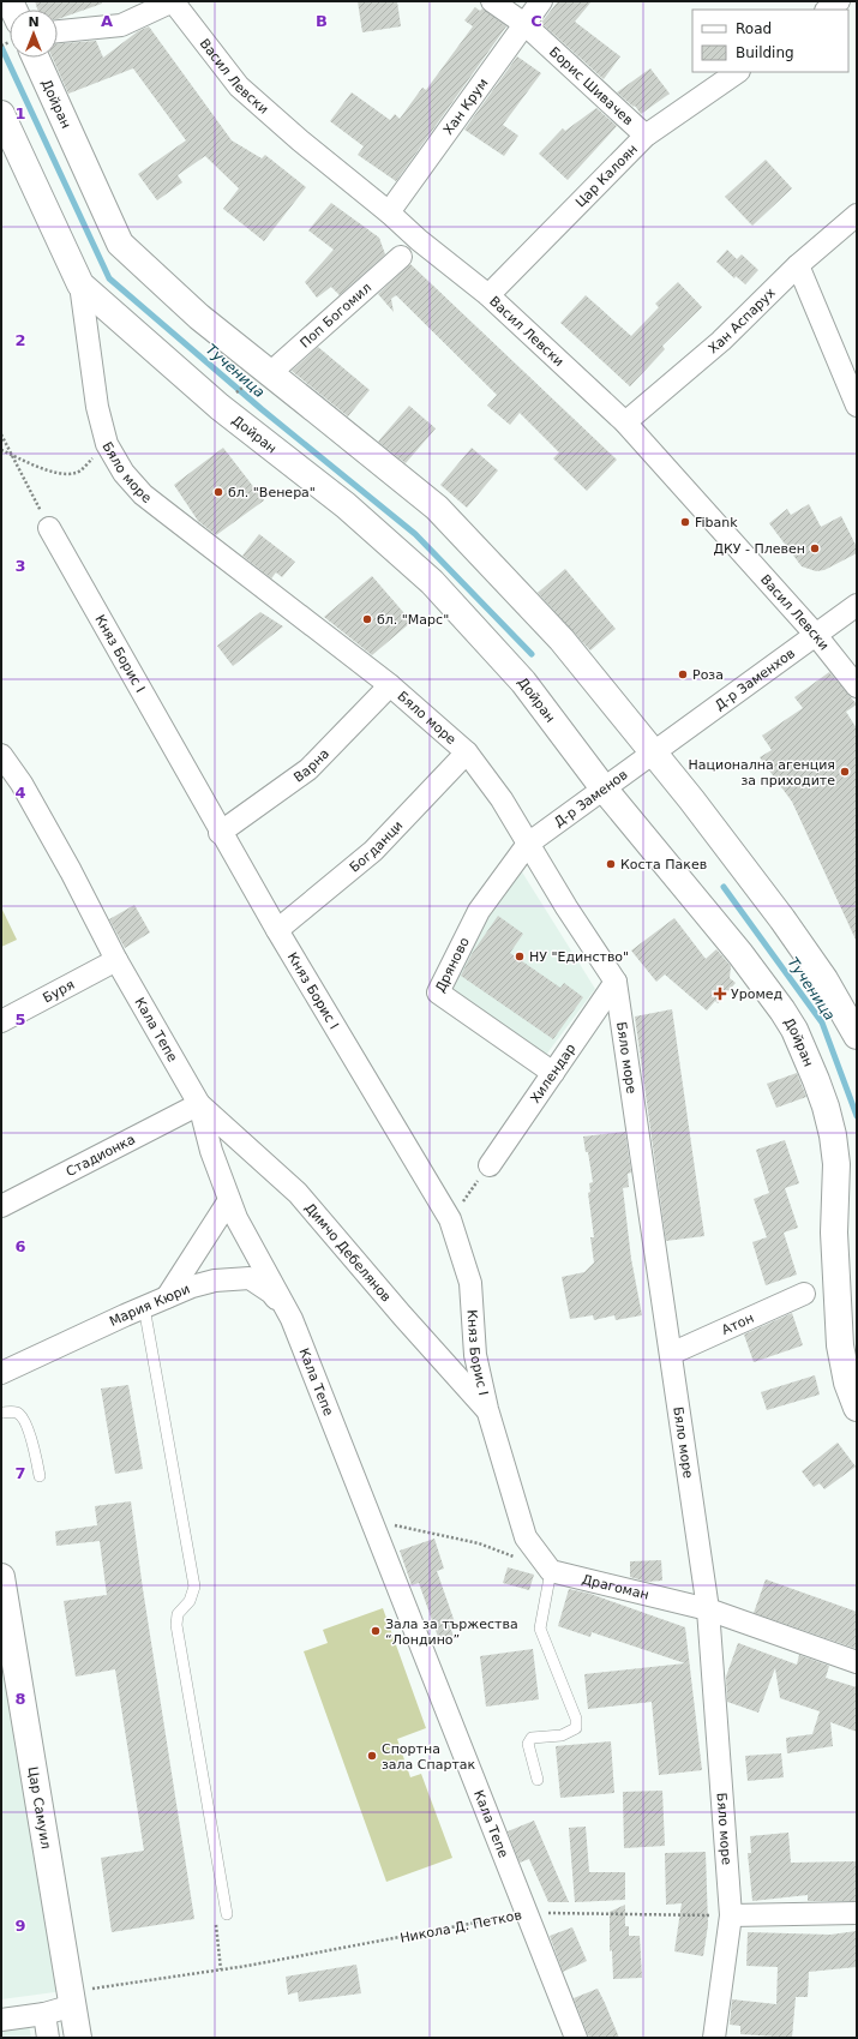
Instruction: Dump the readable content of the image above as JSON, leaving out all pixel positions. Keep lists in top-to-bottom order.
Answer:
{
  "streets": {
    "main road": ["Дойран", "Цар Самуил"],
    "street": [
      "Васил Левски",
      "Борис Шивачев",
      "Хан Крум",
      "Цар Калоян",
      "Поп Богомил",
      "Хан Аспарух",
      "Бяло море",
      "Княз Борис I",
      "Д-р Заменхов",
      "Варна",
      "Д-р Заменов",
      "Богданци",
      "Дряново",
      "Буря",
      "Кала Тепе",
      "Хилендар",
      "Стадионка",
      "Димчо Дебелянов",
      "Мария Кюри",
      "Атон",
      "Драгоман"
    ],
    "path": ["Никола Д. Петков"]
  },
  "crossings": [
    ["Васил Левски", "Хан Крум"],
    ["Васил Левски", "Цар Калоян"],
    ["Васил Левски", "Хан Аспарух"],
    ["Васил Левски", "Д-р Заменхов"],
    ["Борис Шивачев", "Хан Крум"],
    ["Борис Шивачев", "Цар Калоян"],
    ["Дойран", "Поп Богомил"],
    ["Дойран", "Бяло море"],
    ["Дойран", "Д-р Заменхов"],
    ["Дойран", "Д-р Заменов"],
    ["Бяло море", "Варна"],
    ["Бяло море", "Д-р Заменов"],
    ["Бяло море", "Богданци"],
    ["Бяло море", "Дряново"],
    ["Бяло море", "Хилендар"],
    ["Бяло море", "Атон"],
    ["Бяло море", "Драгоман"],
    ["Бяло море", "Никола Д. Петков"],
    ["Княз Борис I", "Варна"],
    ["Княз Борис I", "Богданци"],
    ["Княз Борис I", "Димчо Дебелянов"],
    ["Княз Борис I", "Драгоман"],
    ["Д-р Заменхов", "Д-р Заменов"],
    ["Д-р Заменов", "Дряново"],
    ["Дряново", "Хилендар"],
    ["Буря", "Кала Тепе"],
    ["Кала Тепе", "Стадионка"],
    ["Кала Тепе", "Димчо Дебелянов"],
    ["Кала Тепе", "Мария Кюри"],
    ["Кала Тепе", "Никола Д. Петков"],
    ["Стадионка", "Димчо Дебелянов"],
    ["Цар Самуил", "Никола Д. Петков"]
  ],
  "water": ["Тученица"],
  "places": {
    "other": [
      "бл. \"Венера\"",
      "Fibank",
      "ДКУ - Плевен",
      "бл. \"Марс\"",
      "Роза",
      "Национална агенция за приходите",
      "Коста Пакев",
      "НУ \"Единство\"",
      "Зала за тържества “Лондино”",
      "Спортна зала Спартак"
    ],
    "health": ["Уромед"]
  },
  "legend": ["Road", "Building"],
  "north": "top",
  "grid": {
    "columns": ["A", "B", "C"],
    "rows": [
      "1",
      "2",
      "3",
      "4",
      "5",
      "6",
      "7",
      "8",
      "9"
    ]
  }
}
